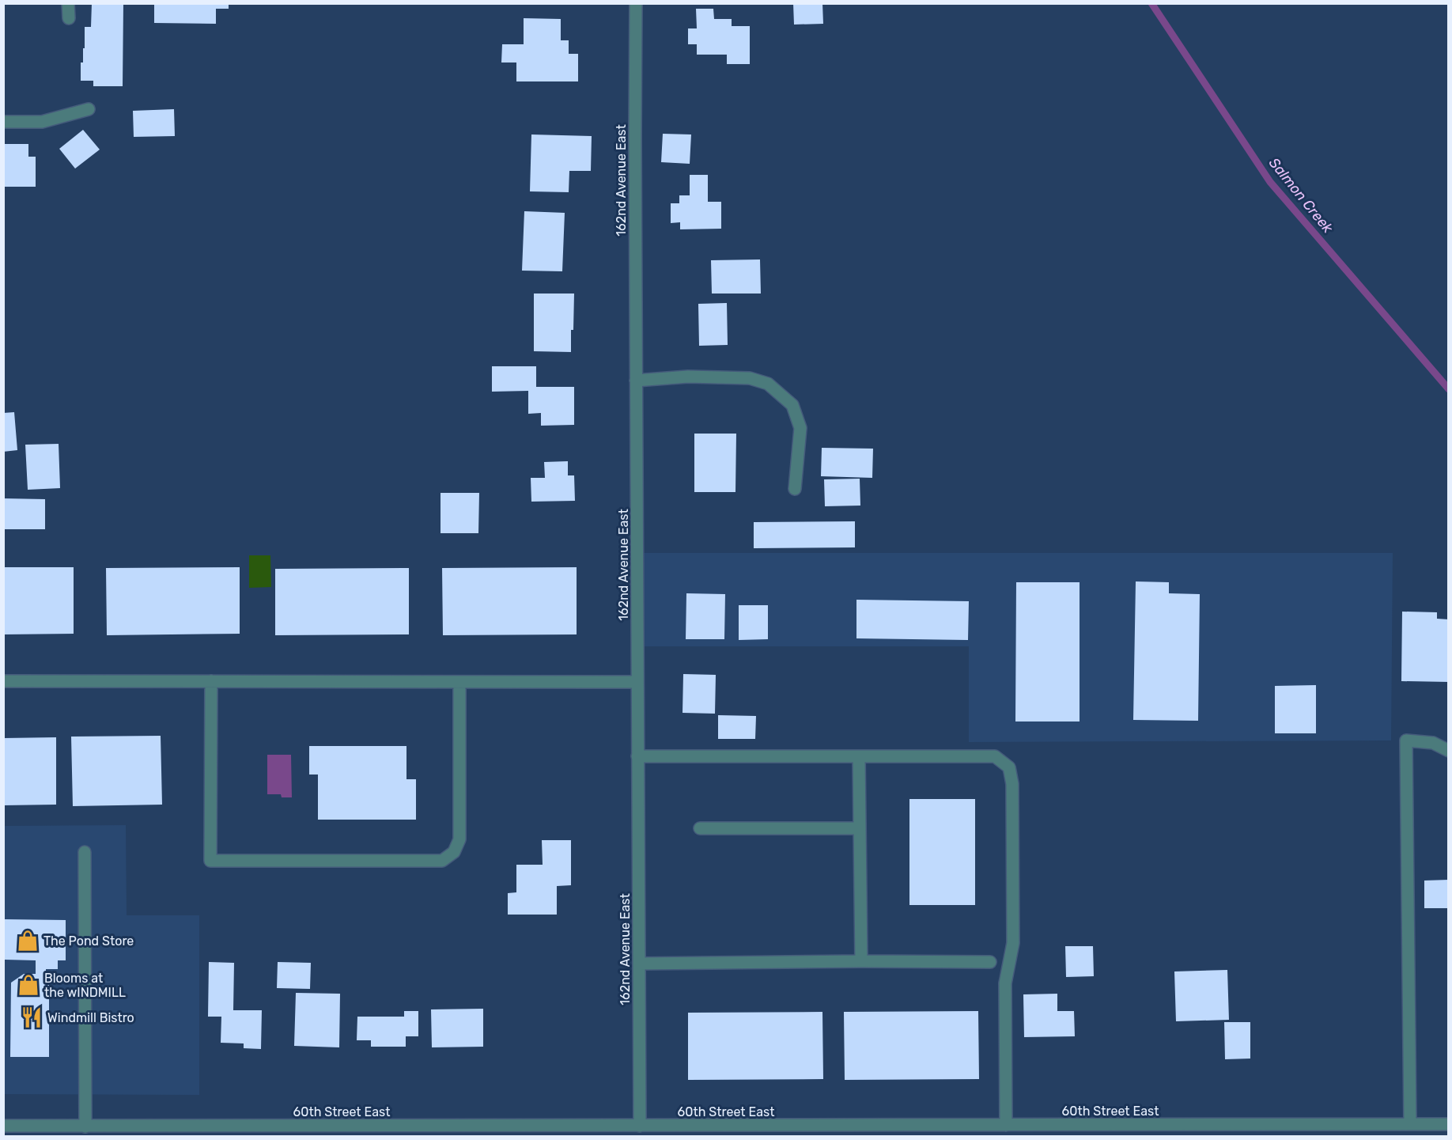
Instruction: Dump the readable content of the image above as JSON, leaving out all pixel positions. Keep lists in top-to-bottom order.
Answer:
{
  "streets": {
    "street": ["162nd Avenue East", "60th Street East"]
  },
  "crossings": [
    ["162nd Avenue East", "60th Street East"]
  ],
  "water": ["Salmon Creek"],
  "places": {
    "shop": ["The Pond Store", "Blooms at the wINDMILL"],
    "restaurant": ["Windmill Bistro"]
  }
}
